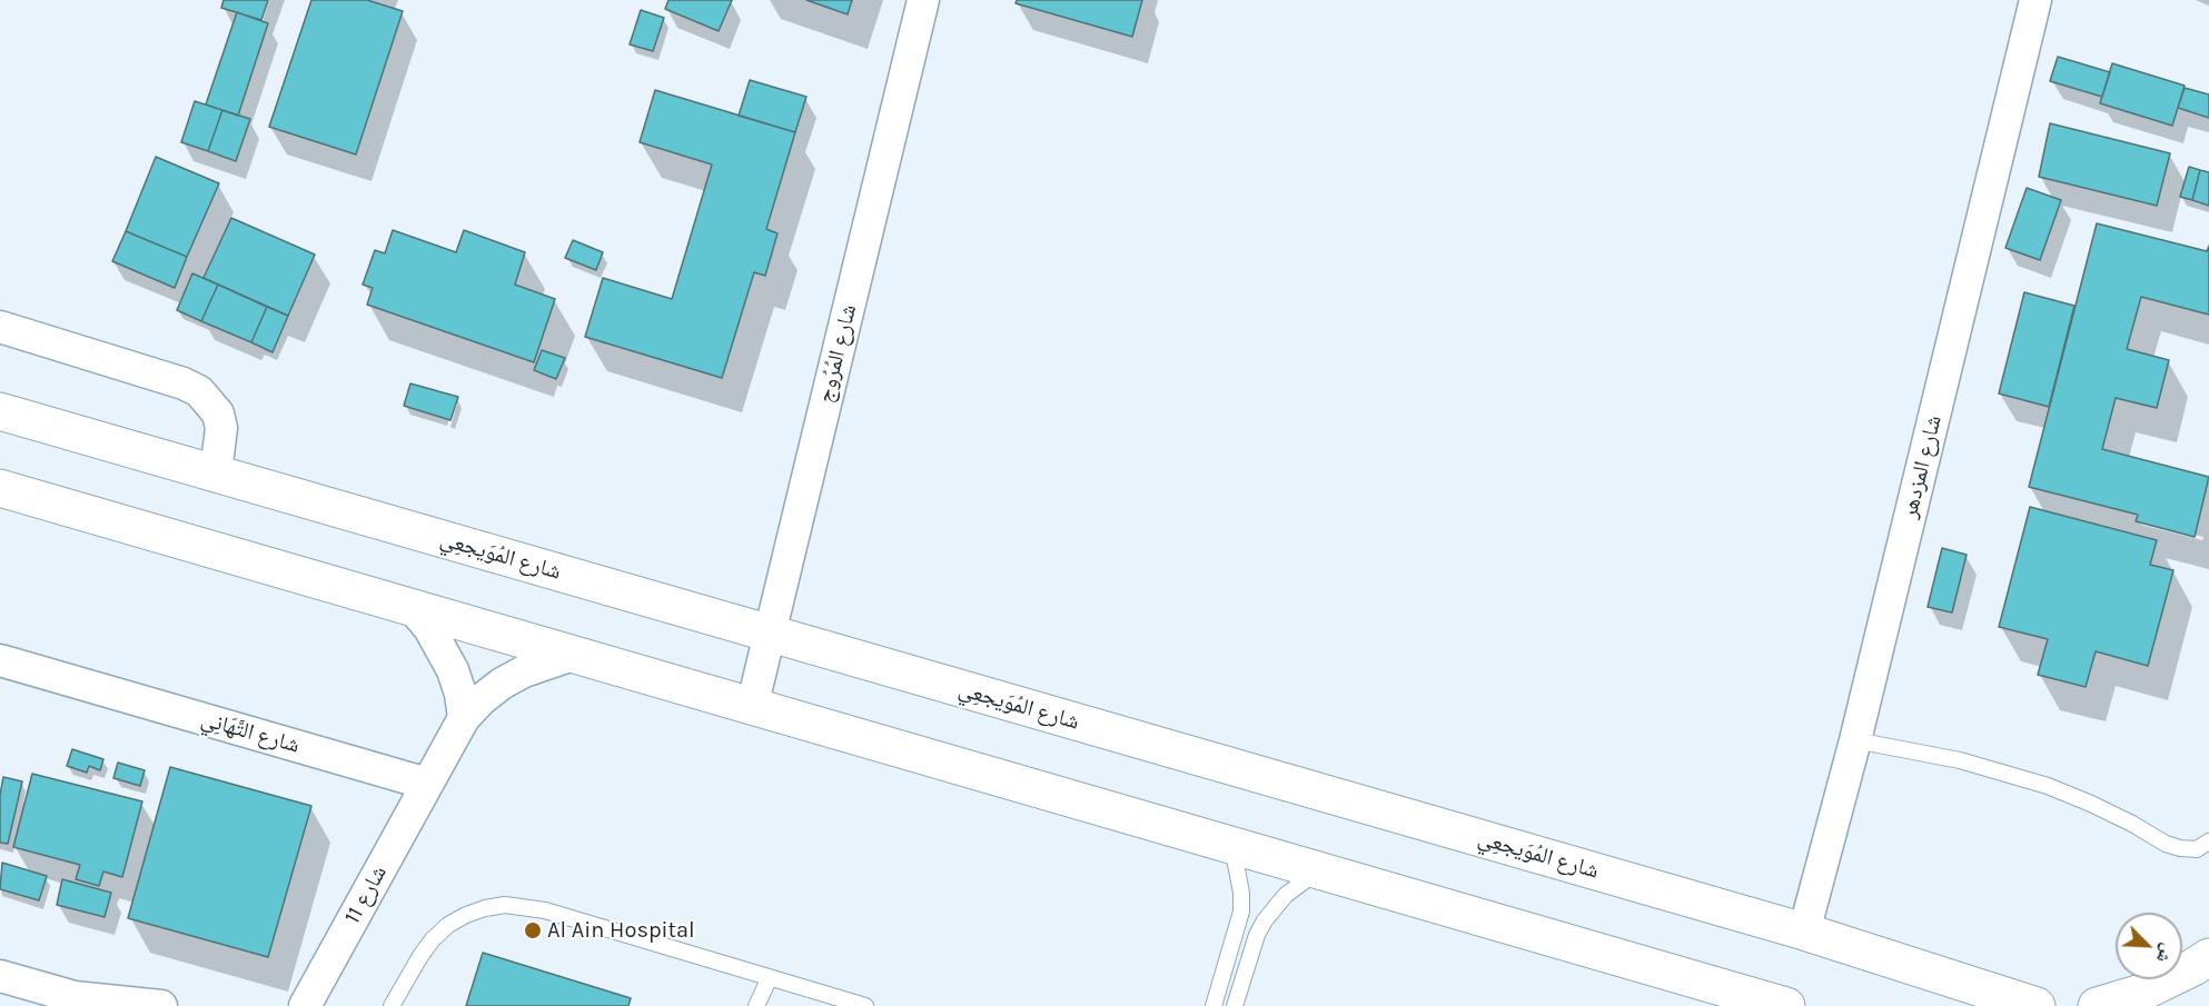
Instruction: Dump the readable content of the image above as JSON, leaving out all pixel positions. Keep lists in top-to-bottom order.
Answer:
{
  "streets": {
    "street": [
      "شارع المُرُوج",
      "شارع المزدهر",
      "شارع المُوَيجعِي",
      "شارع التَّهَانِي",
      "شارع 11"
    ]
  },
  "crossings": [
    ["شارع المُرُوج", "شارع المُوَيجعِي"],
    ["شارع المزدهر", "شارع المُوَيجعِي"],
    ["شارع التَّهَانِي", "شارع 11"]
  ],
  "places": ["Al Ain Hospital"],
  "north": "bottom right"
}
